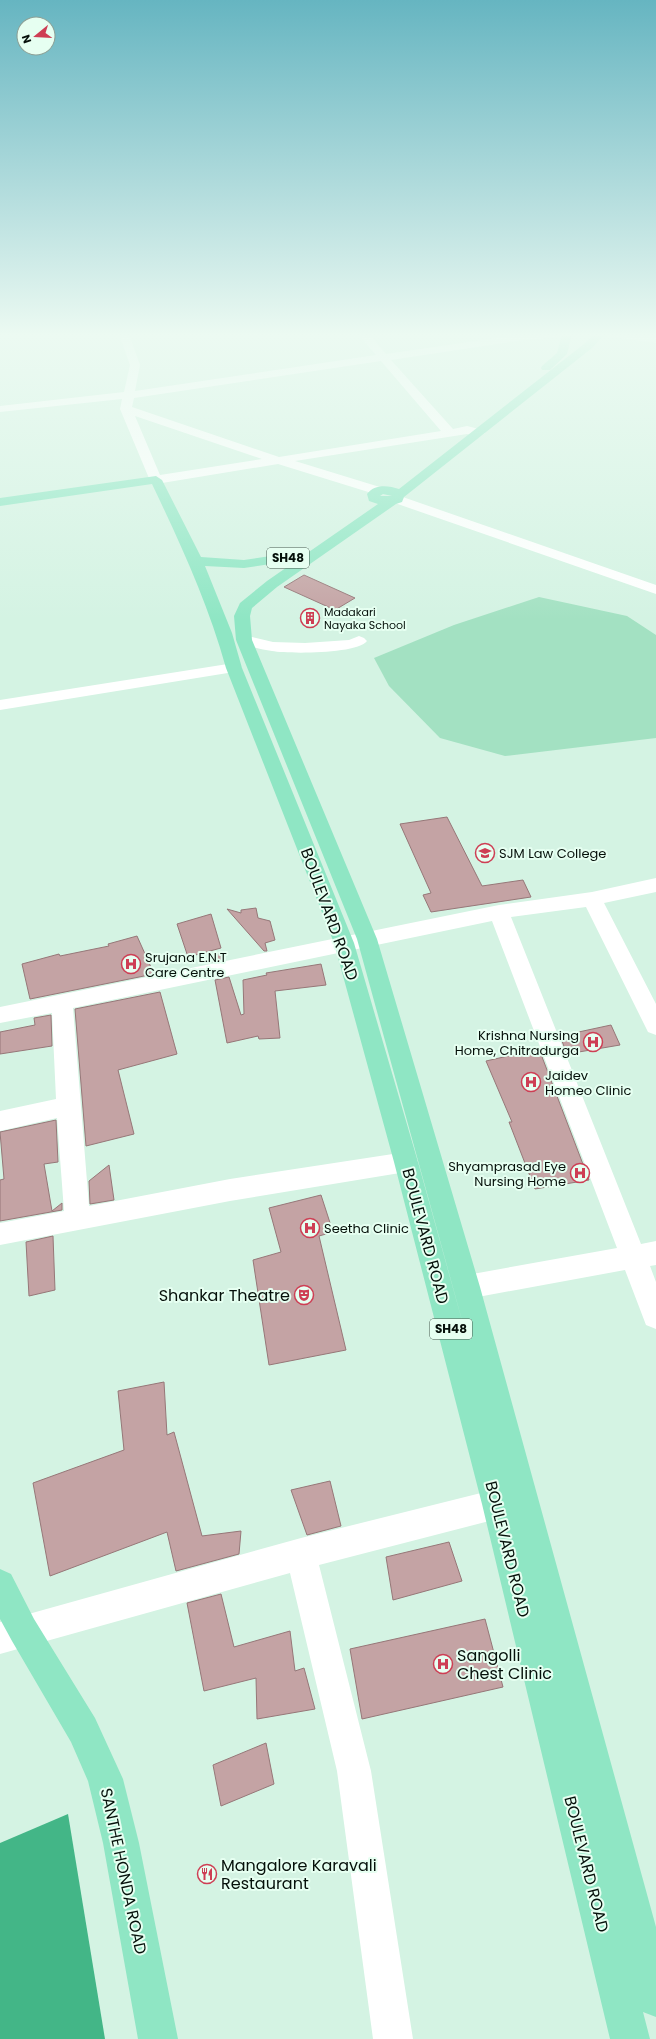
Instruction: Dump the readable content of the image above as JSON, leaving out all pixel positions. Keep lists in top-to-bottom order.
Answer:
{
  "streets": {
    "main road": ["SH48", "BOULEVARD ROAD", "SANTHE HONDA ROAD"]
  },
  "crossings": [
    ["SH48", "BOULEVARD ROAD"]
  ],
  "places": {
    "building": ["Madakari Nayaka School"],
    "school or university": ["SJM Law College"],
    "hospital": [
      "Srujana E.N.T Care Centre",
      "Krishna Nursing Home, Chitradurga",
      "Jaidev Homeo Clinic",
      "Shyamprasad Eye Nursing Home",
      "Seetha Clinic",
      "Sangolli Chest Clinic"
    ],
    "theatre": ["Shankar Theatre"],
    "restaurant": ["Mangalore Karavali Restaurant"]
  },
  "north": "left"
}
